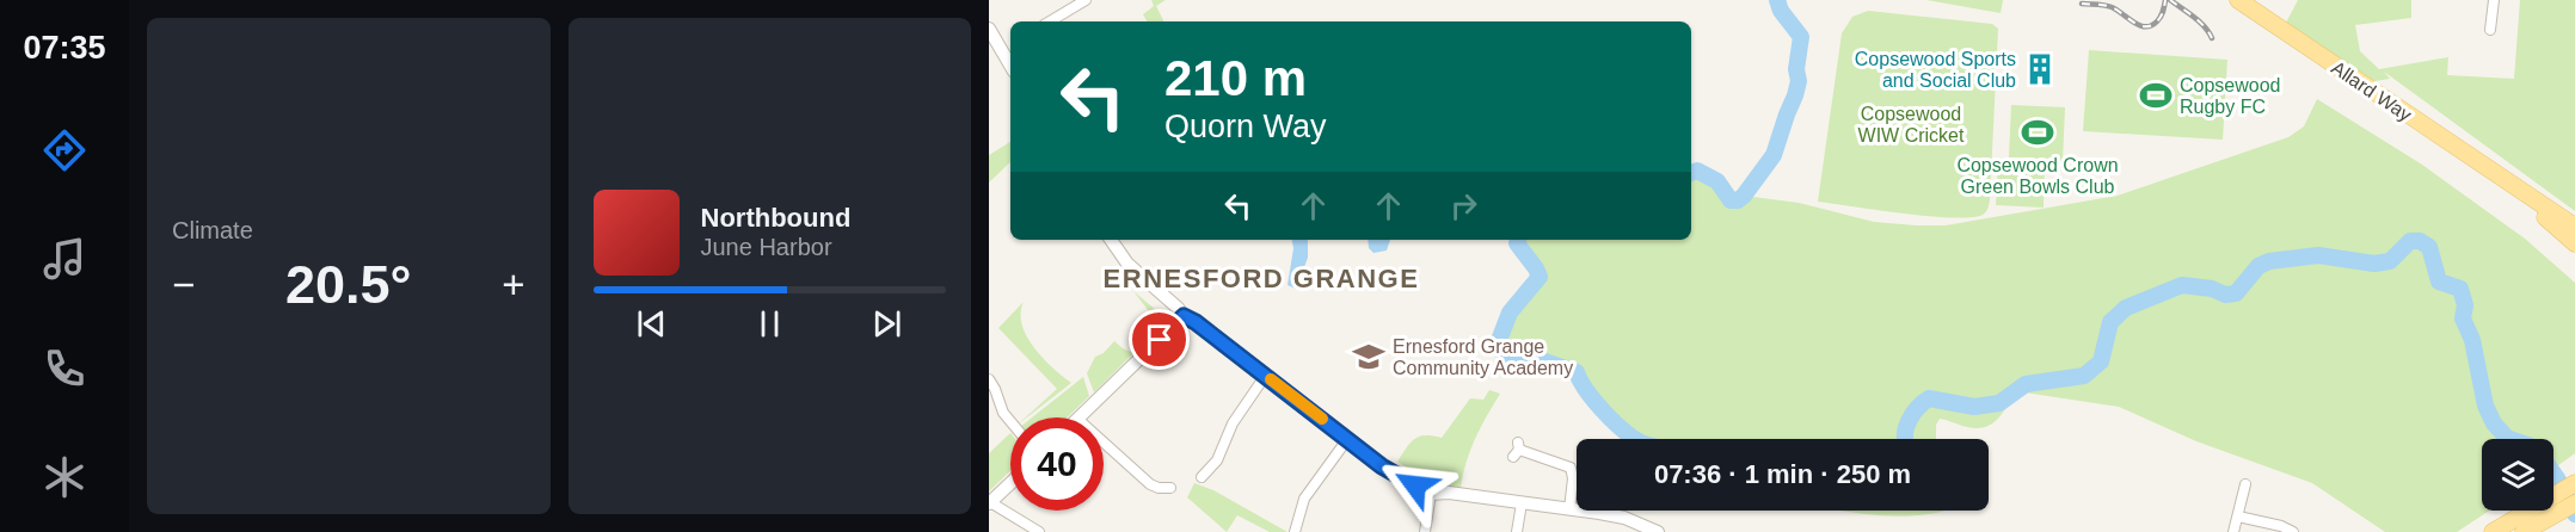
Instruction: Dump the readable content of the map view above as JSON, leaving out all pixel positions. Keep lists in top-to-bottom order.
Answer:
{
  "streets": {
    "main road": ["Allard Way"]
  },
  "districts": ["ERNESFORD GRANGE"],
  "parks": ["Copsewood WIW Cricket"],
  "places": {
    "building": ["Copsewood Sports and Social Club"],
    "sports": ["Copsewood Rugby FC", "Copsewood Crown Green Bowls Club"],
    "school or university": ["Ernesford Grange Community Academy"]
  },
  "page": {
    "tabs": "07:35",
    "tile": "Climate",
    "turn": ["210 m", "Quorn Way"],
    "song": ["Northbound", "June Harbor"],
    "heat": ["−", "20.5°", "+"],
    "limit": "40",
    "trip": "07:36 · 1 min · 250 m"
  }
}
